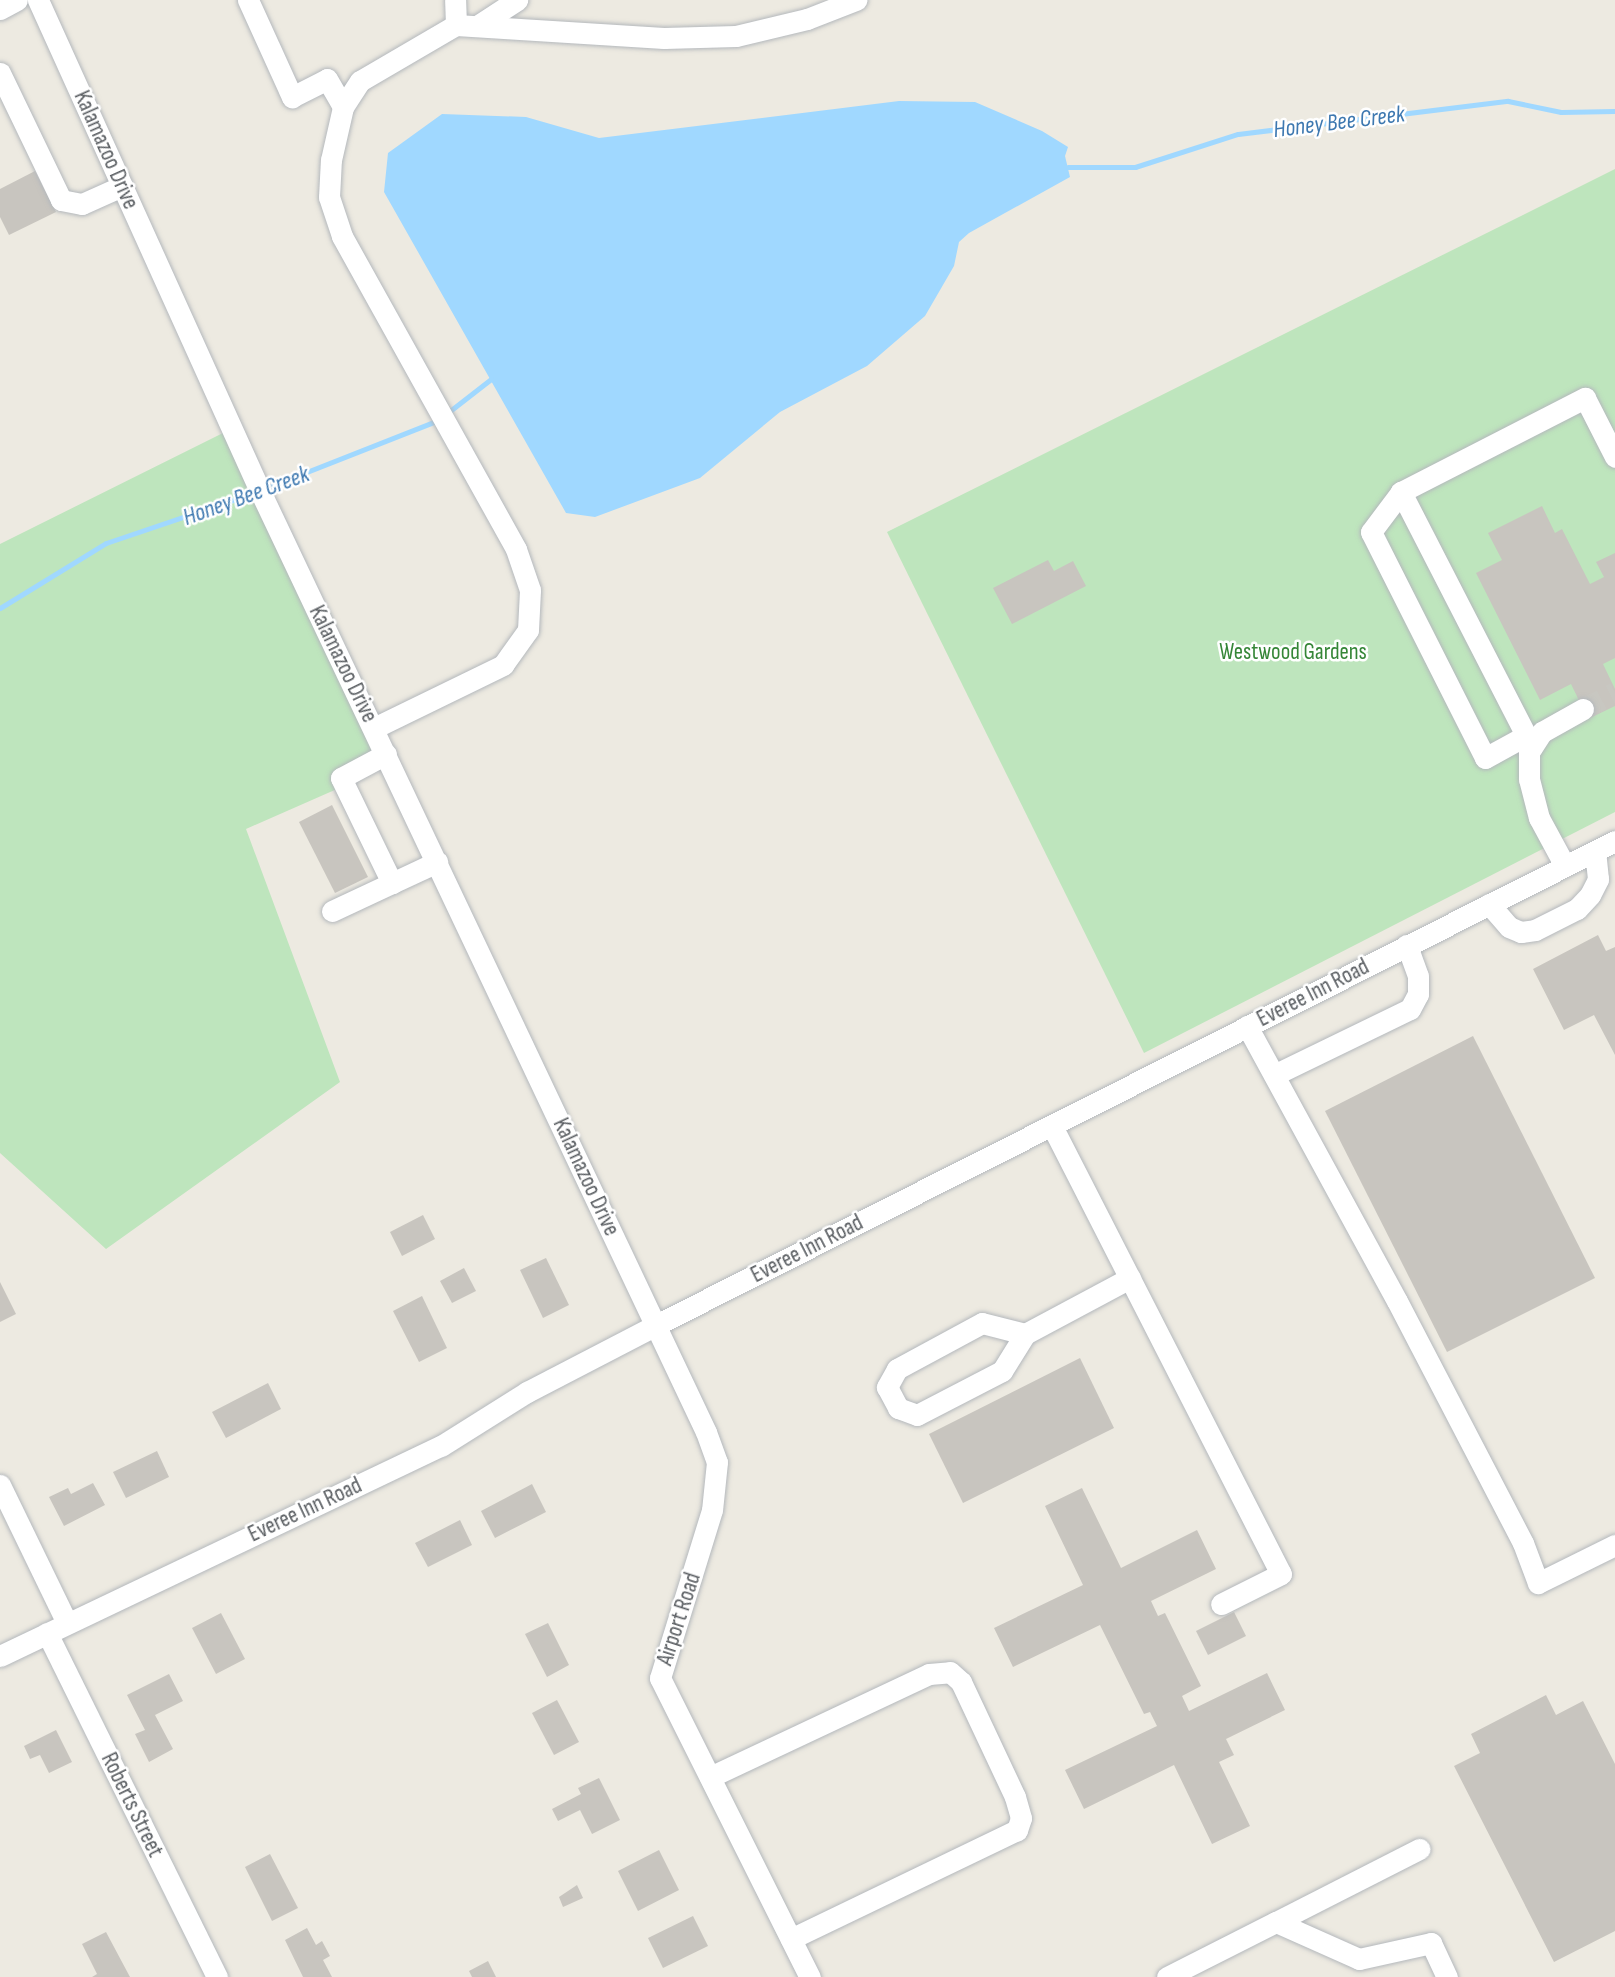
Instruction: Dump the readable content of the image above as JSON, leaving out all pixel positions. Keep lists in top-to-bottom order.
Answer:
{
  "streets": {
    "street": [
      "Kalamazoo Drive",
      "Everee Inn Road",
      "Airport Road",
      "Roberts Street"
    ]
  },
  "crossings": [
    ["Kalamazoo Drive", "Everee Inn Road"],
    ["Kalamazoo Drive", "Airport Road"],
    ["Everee Inn Road", "Airport Road"],
    ["Everee Inn Road", "Roberts Street"]
  ],
  "water": ["Honey Bee Creek"],
  "parks": ["Westwood Gardens"]
}
